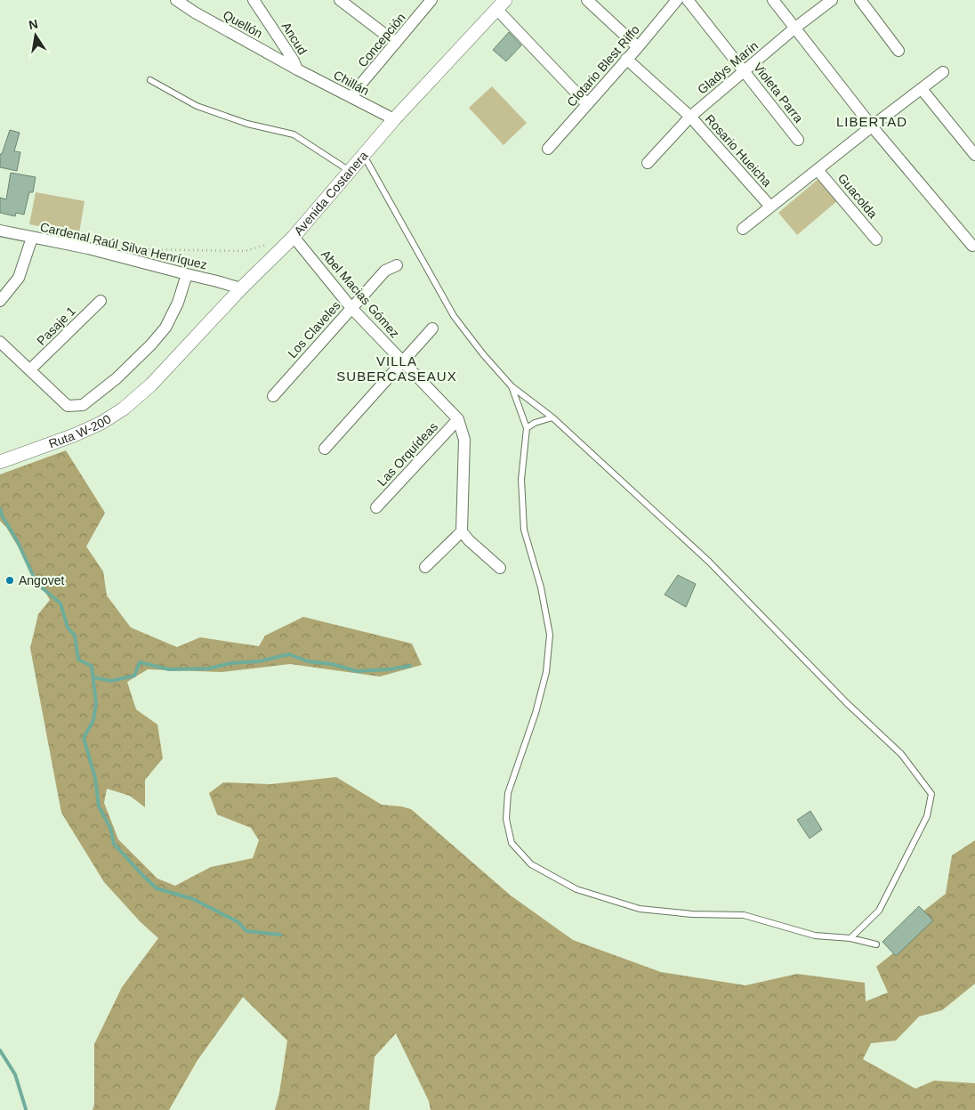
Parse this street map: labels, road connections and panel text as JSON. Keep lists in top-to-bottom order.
{
  "streets": {
    "street": [
      "Quellón",
      "Ancud",
      "Concepción",
      "Clotario Blest Riffo",
      "Gladys Marín",
      "Chillán",
      "Violeta Parra",
      "Rosario Hueicha",
      "Avenida Costanera",
      "Guacolda",
      "Cardenal Raúl Silva Henríquez",
      "Abel Macias Gómez",
      "Pasaje 1",
      "Los Claveles",
      "Ruta W-200",
      "Las Orquídeas"
    ]
  },
  "crossings": [
    ["Quellón", "Ancud"],
    ["Quellón", "Chillán"],
    ["Ancud", "Chillán"],
    ["Concepción", "Chillán"],
    ["Clotario Blest Riffo", "Rosario Hueicha"],
    ["Gladys Marín", "Violeta Parra"],
    ["Gladys Marín", "Rosario Hueicha"],
    ["Chillán", "Avenida Costanera"],
    ["Avenida Costanera", "Cardenal Raúl Silva Henríquez"],
    ["Avenida Costanera", "Abel Macias Gómez"],
    ["Avenida Costanera", "Ruta W-200"],
    ["Abel Macias Gómez", "Los Claveles"],
    ["Abel Macias Gómez", "Las Orquídeas"]
  ],
  "districts": ["LIBERTAD", "VILLA SUBERCASEAUX"],
  "places": ["Angovet"],
  "north": "top"
}
